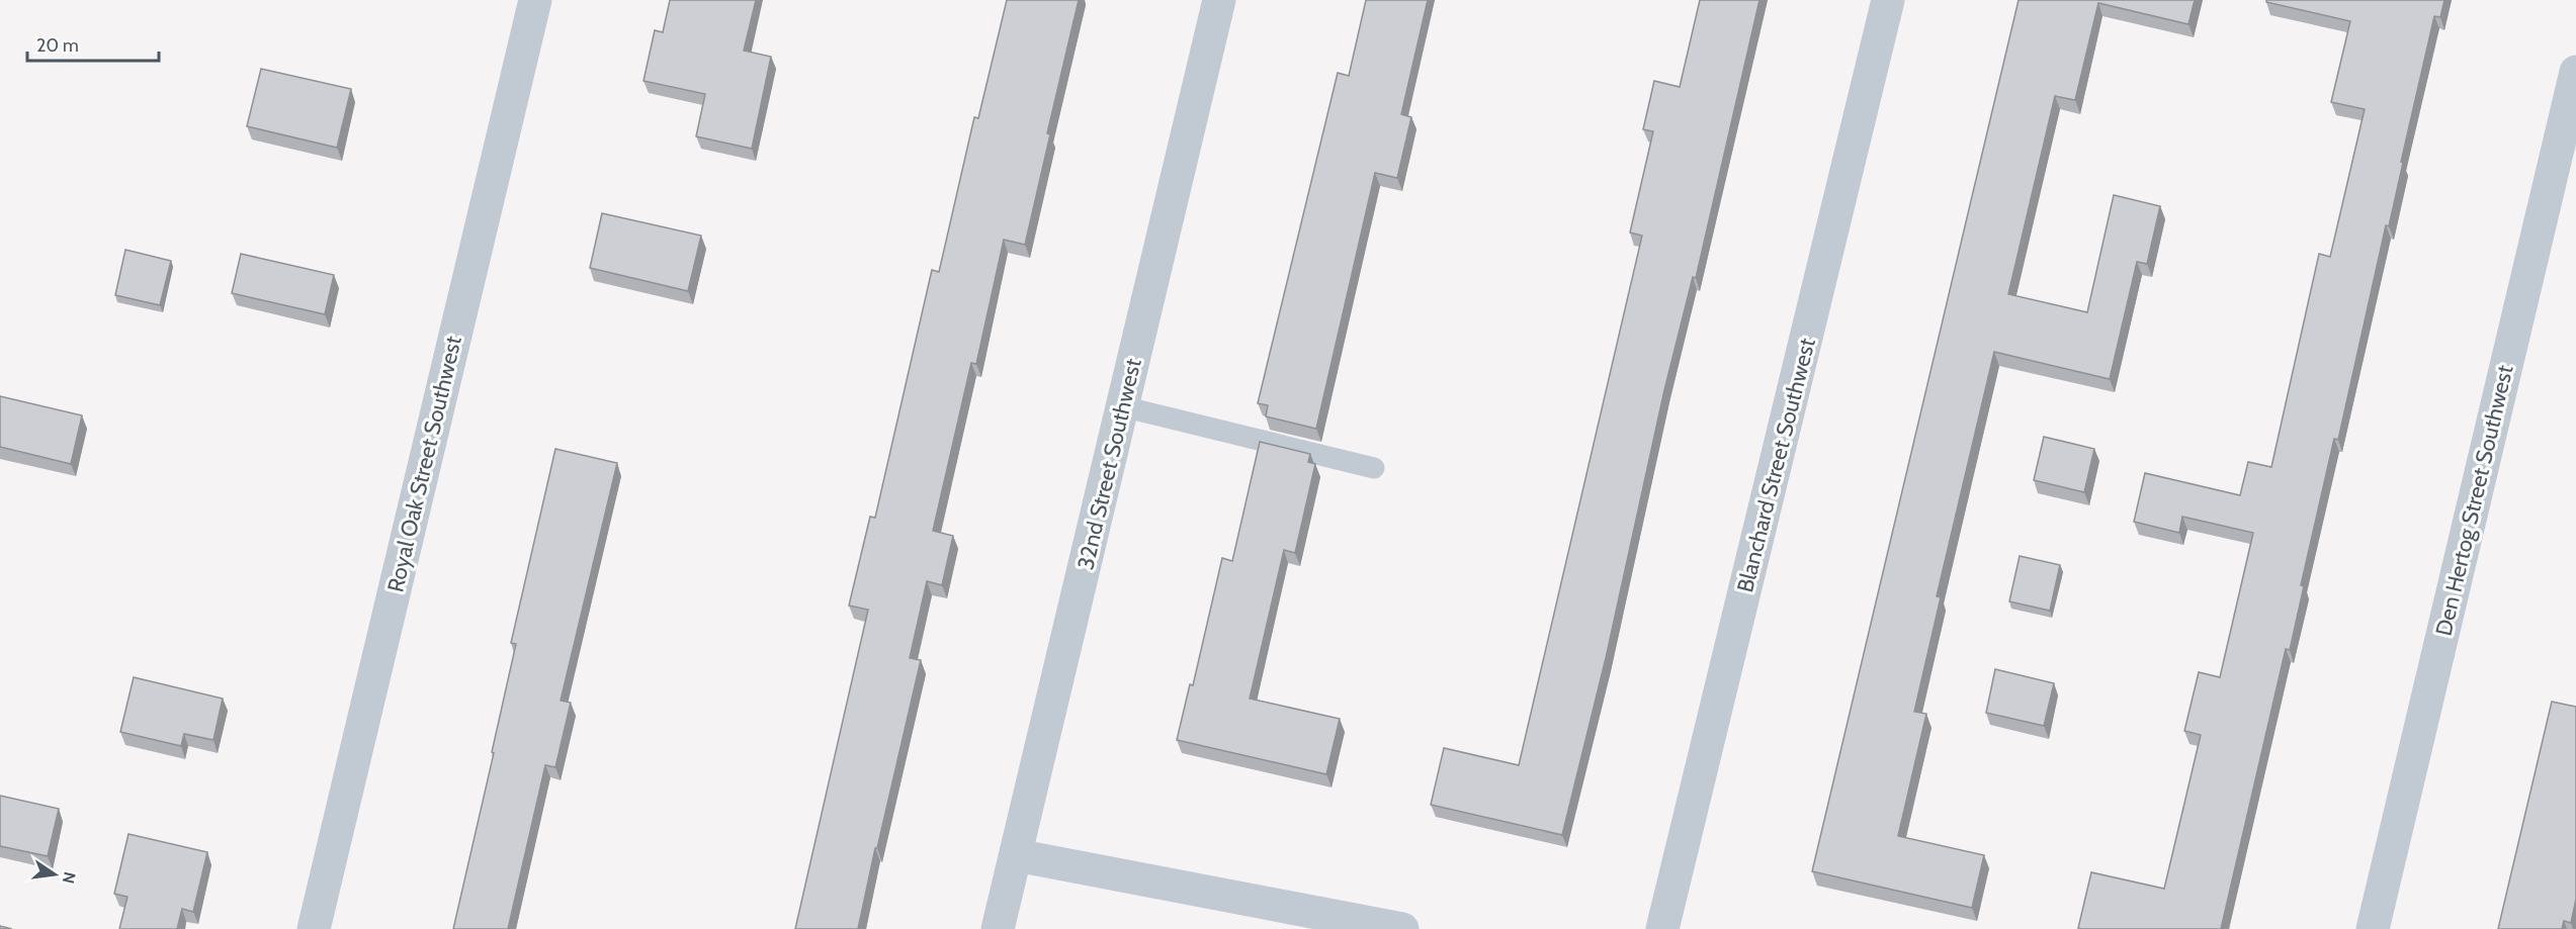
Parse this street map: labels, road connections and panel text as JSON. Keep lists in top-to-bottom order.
{
  "streets": {
    "street": [
      "Royal Oak Street Southwest",
      "32nd Street Southwest",
      "Blanchard Street Southwest",
      "Den Hertog Street Southwest"
    ]
  },
  "scale_bar": "20 m",
  "north": "right"
}
